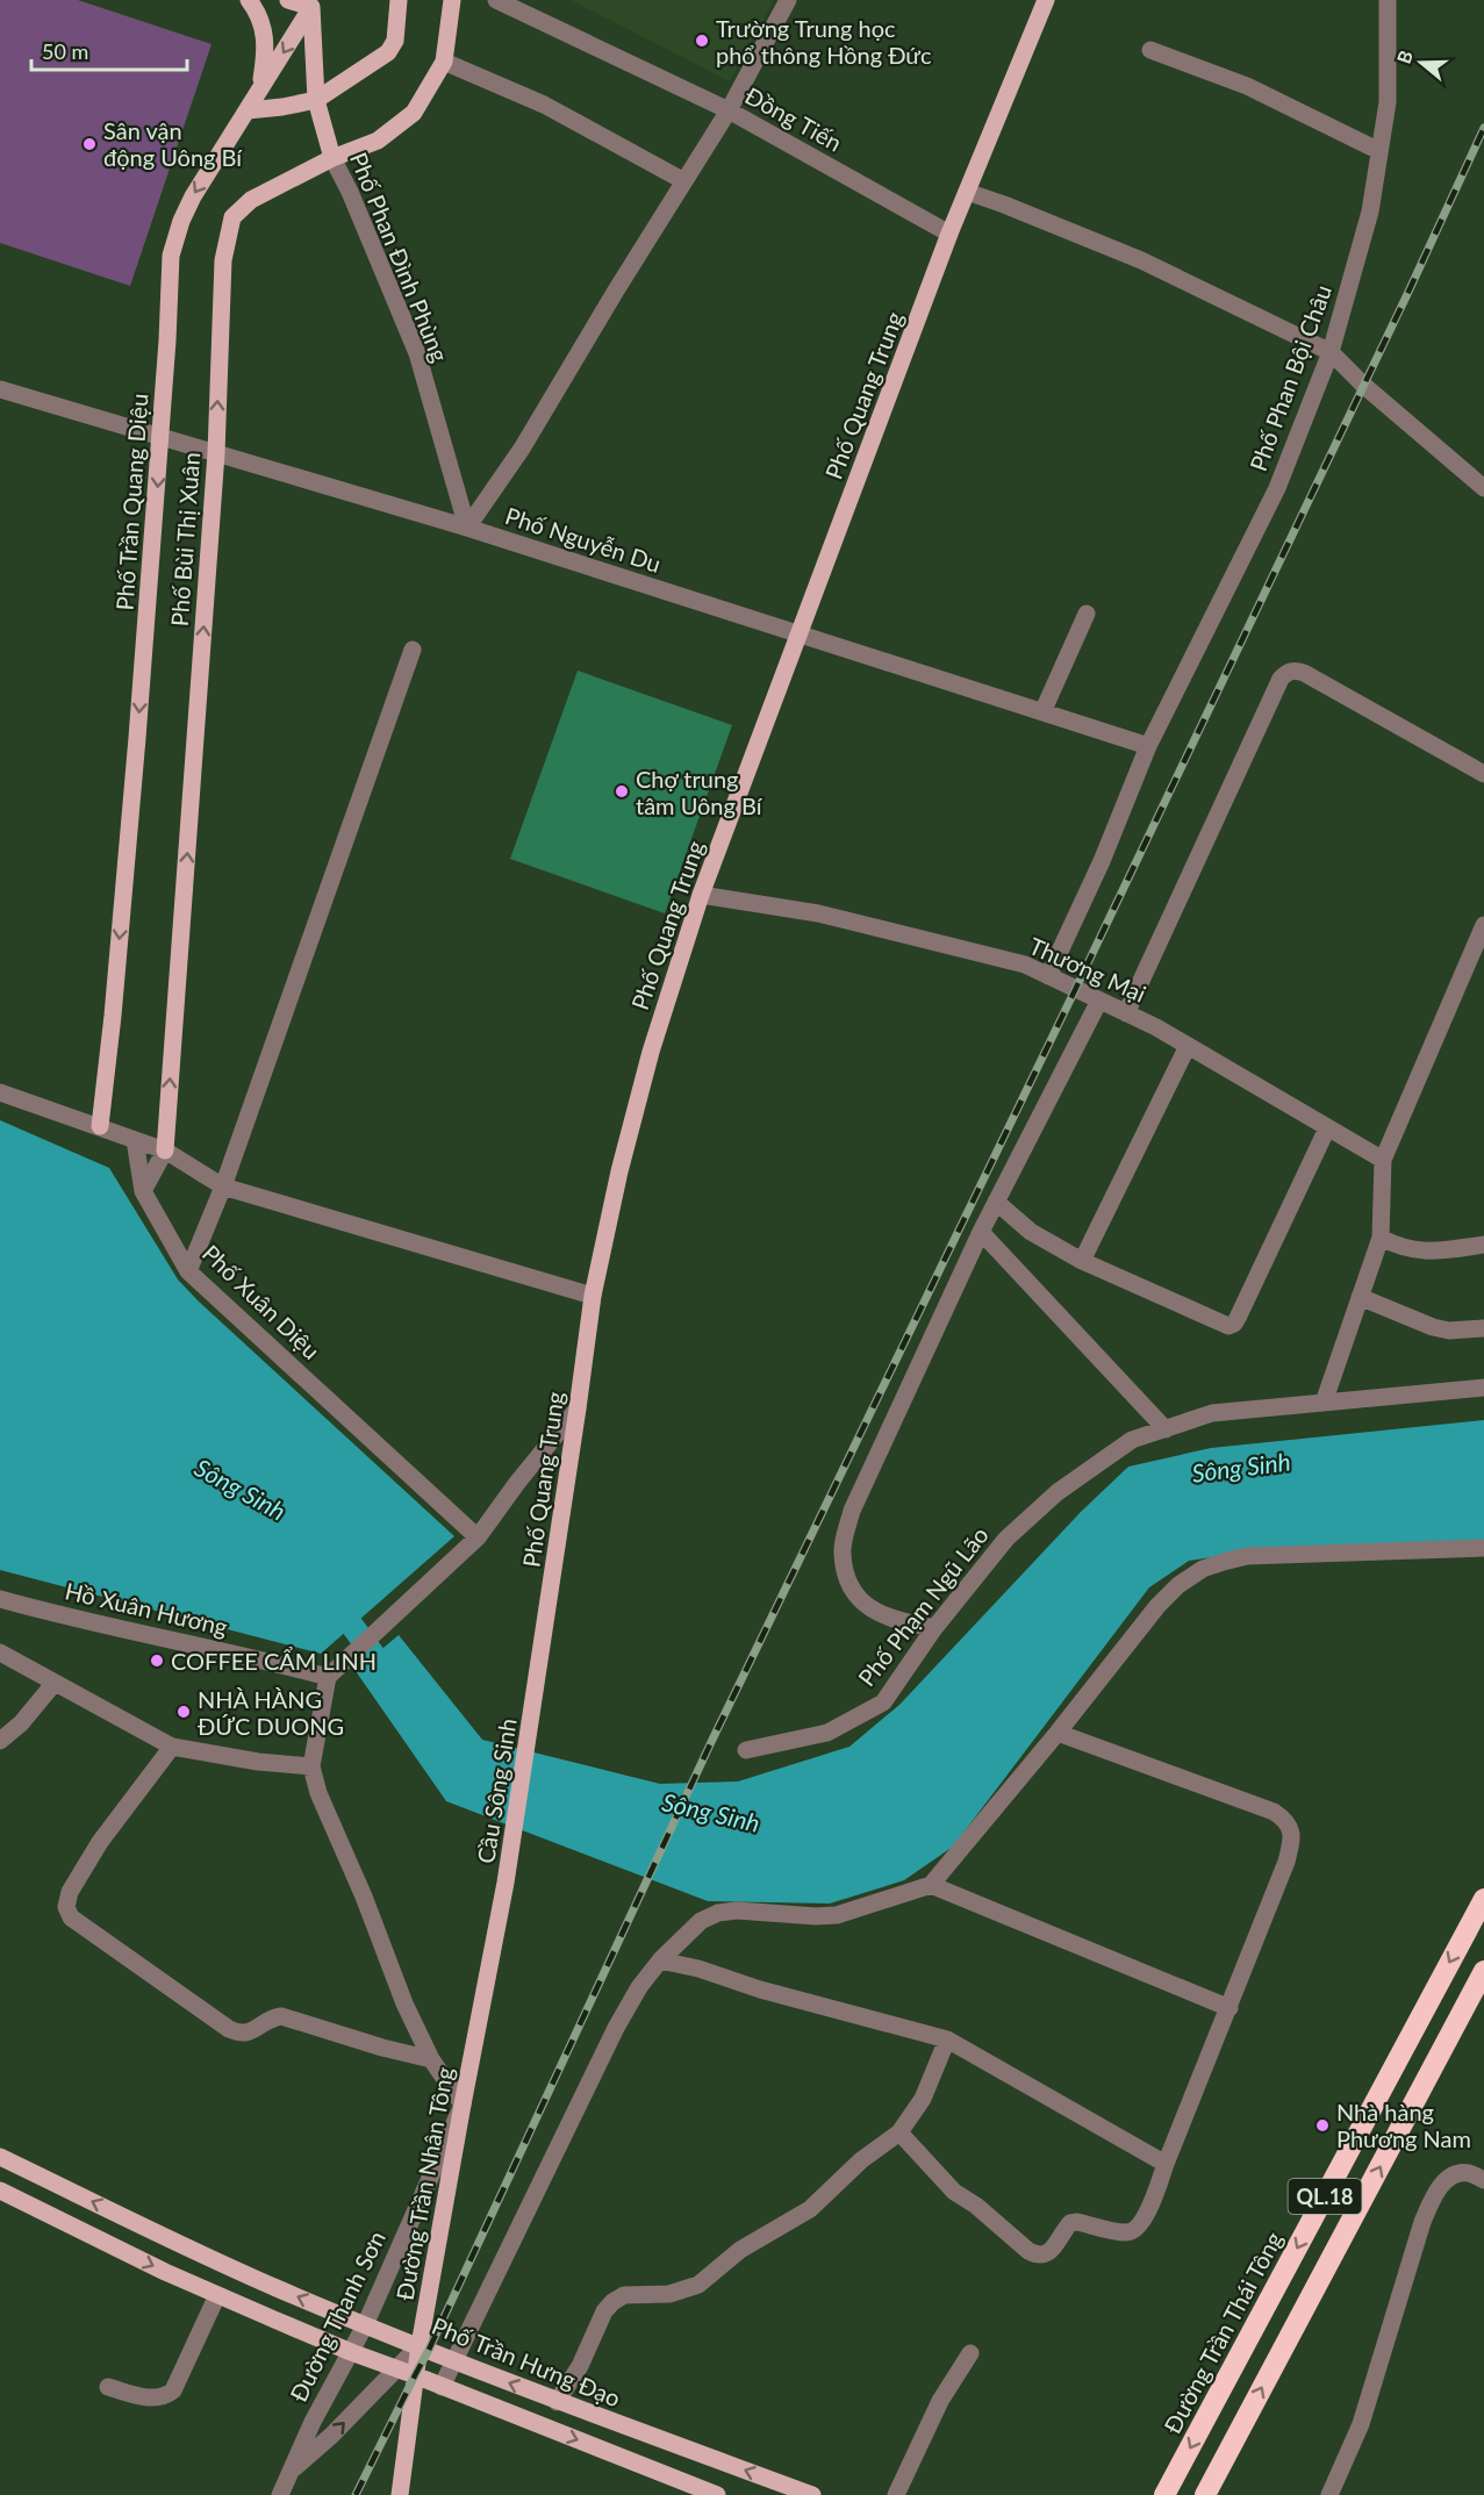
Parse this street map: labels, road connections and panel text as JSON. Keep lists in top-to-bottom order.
{
  "streets": {
    "highway": ["QL.18", "Đường Trần Thái Tông"],
    "main road": [
      "Phố Phan Đình Phùng",
      "Phố Quang Trung",
      "Phố Trần Quang Diệu",
      "Phố Bùi Thị Xuân",
      "Cầu Sông Sinh",
      "Đường Trần Nhân Tông",
      "Phố Trần Hưng Đạo"
    ],
    "street": [
      "Đồng Tiến",
      "Phố Phan Bội Châu",
      "Phố Nguyễn Du",
      "Thương Mại",
      "Phố Xuân Diệu",
      "Phố Phạm Ngũ Lão",
      "Hồ Xuân Hương",
      "Đường Thanh Sơn"
    ]
  },
  "crossings": [
    ["Đồng Tiến", "Phố Quang Trung"],
    ["Phố Phan Đình Phùng", "Phố Trần Quang Diệu"],
    ["Phố Phan Đình Phùng", "Phố Bùi Thị Xuân"],
    ["Phố Phan Đình Phùng", "Phố Nguyễn Du"],
    ["Phố Phan Bội Châu", "Phố Nguyễn Du"],
    ["Phố Phan Bội Châu", "Thương Mại"],
    ["Phố Quang Trung", "Phố Nguyễn Du"],
    ["Phố Quang Trung", "Thương Mại"],
    ["Phố Quang Trung", "Cầu Sông Sinh"],
    ["Phố Trần Quang Diệu", "Phố Nguyễn Du"],
    ["Phố Bùi Thị Xuân", "Phố Nguyễn Du"],
    ["Phố Bùi Thị Xuân", "Phố Xuân Diệu"],
    ["Cầu Sông Sinh", "Đường Trần Nhân Tông"],
    ["Đường Trần Nhân Tông", "Đường Thanh Sơn"],
    ["Đường Trần Nhân Tông", "Phố Trần Hưng Đạo"],
    ["Đường Thanh Sơn", "Phố Trần Hưng Đạo"]
  ],
  "one_way": ["Phố Trần Quang Diệu", "Phố Bùi Thị Xuân"],
  "water": ["Sông Sinh"],
  "places": [
    "Trường Trung học phổ thông Hồng Đức",
    "Sân vận động Uông Bí",
    "Chợ trung tâm Uông Bí",
    "COFFEE CẨM LINH",
    "NHÀ HÀNG ĐỨC DUONG",
    "Nhà hàng Phương Nam"
  ],
  "scale_bar": "50 m",
  "north": "left"
}
